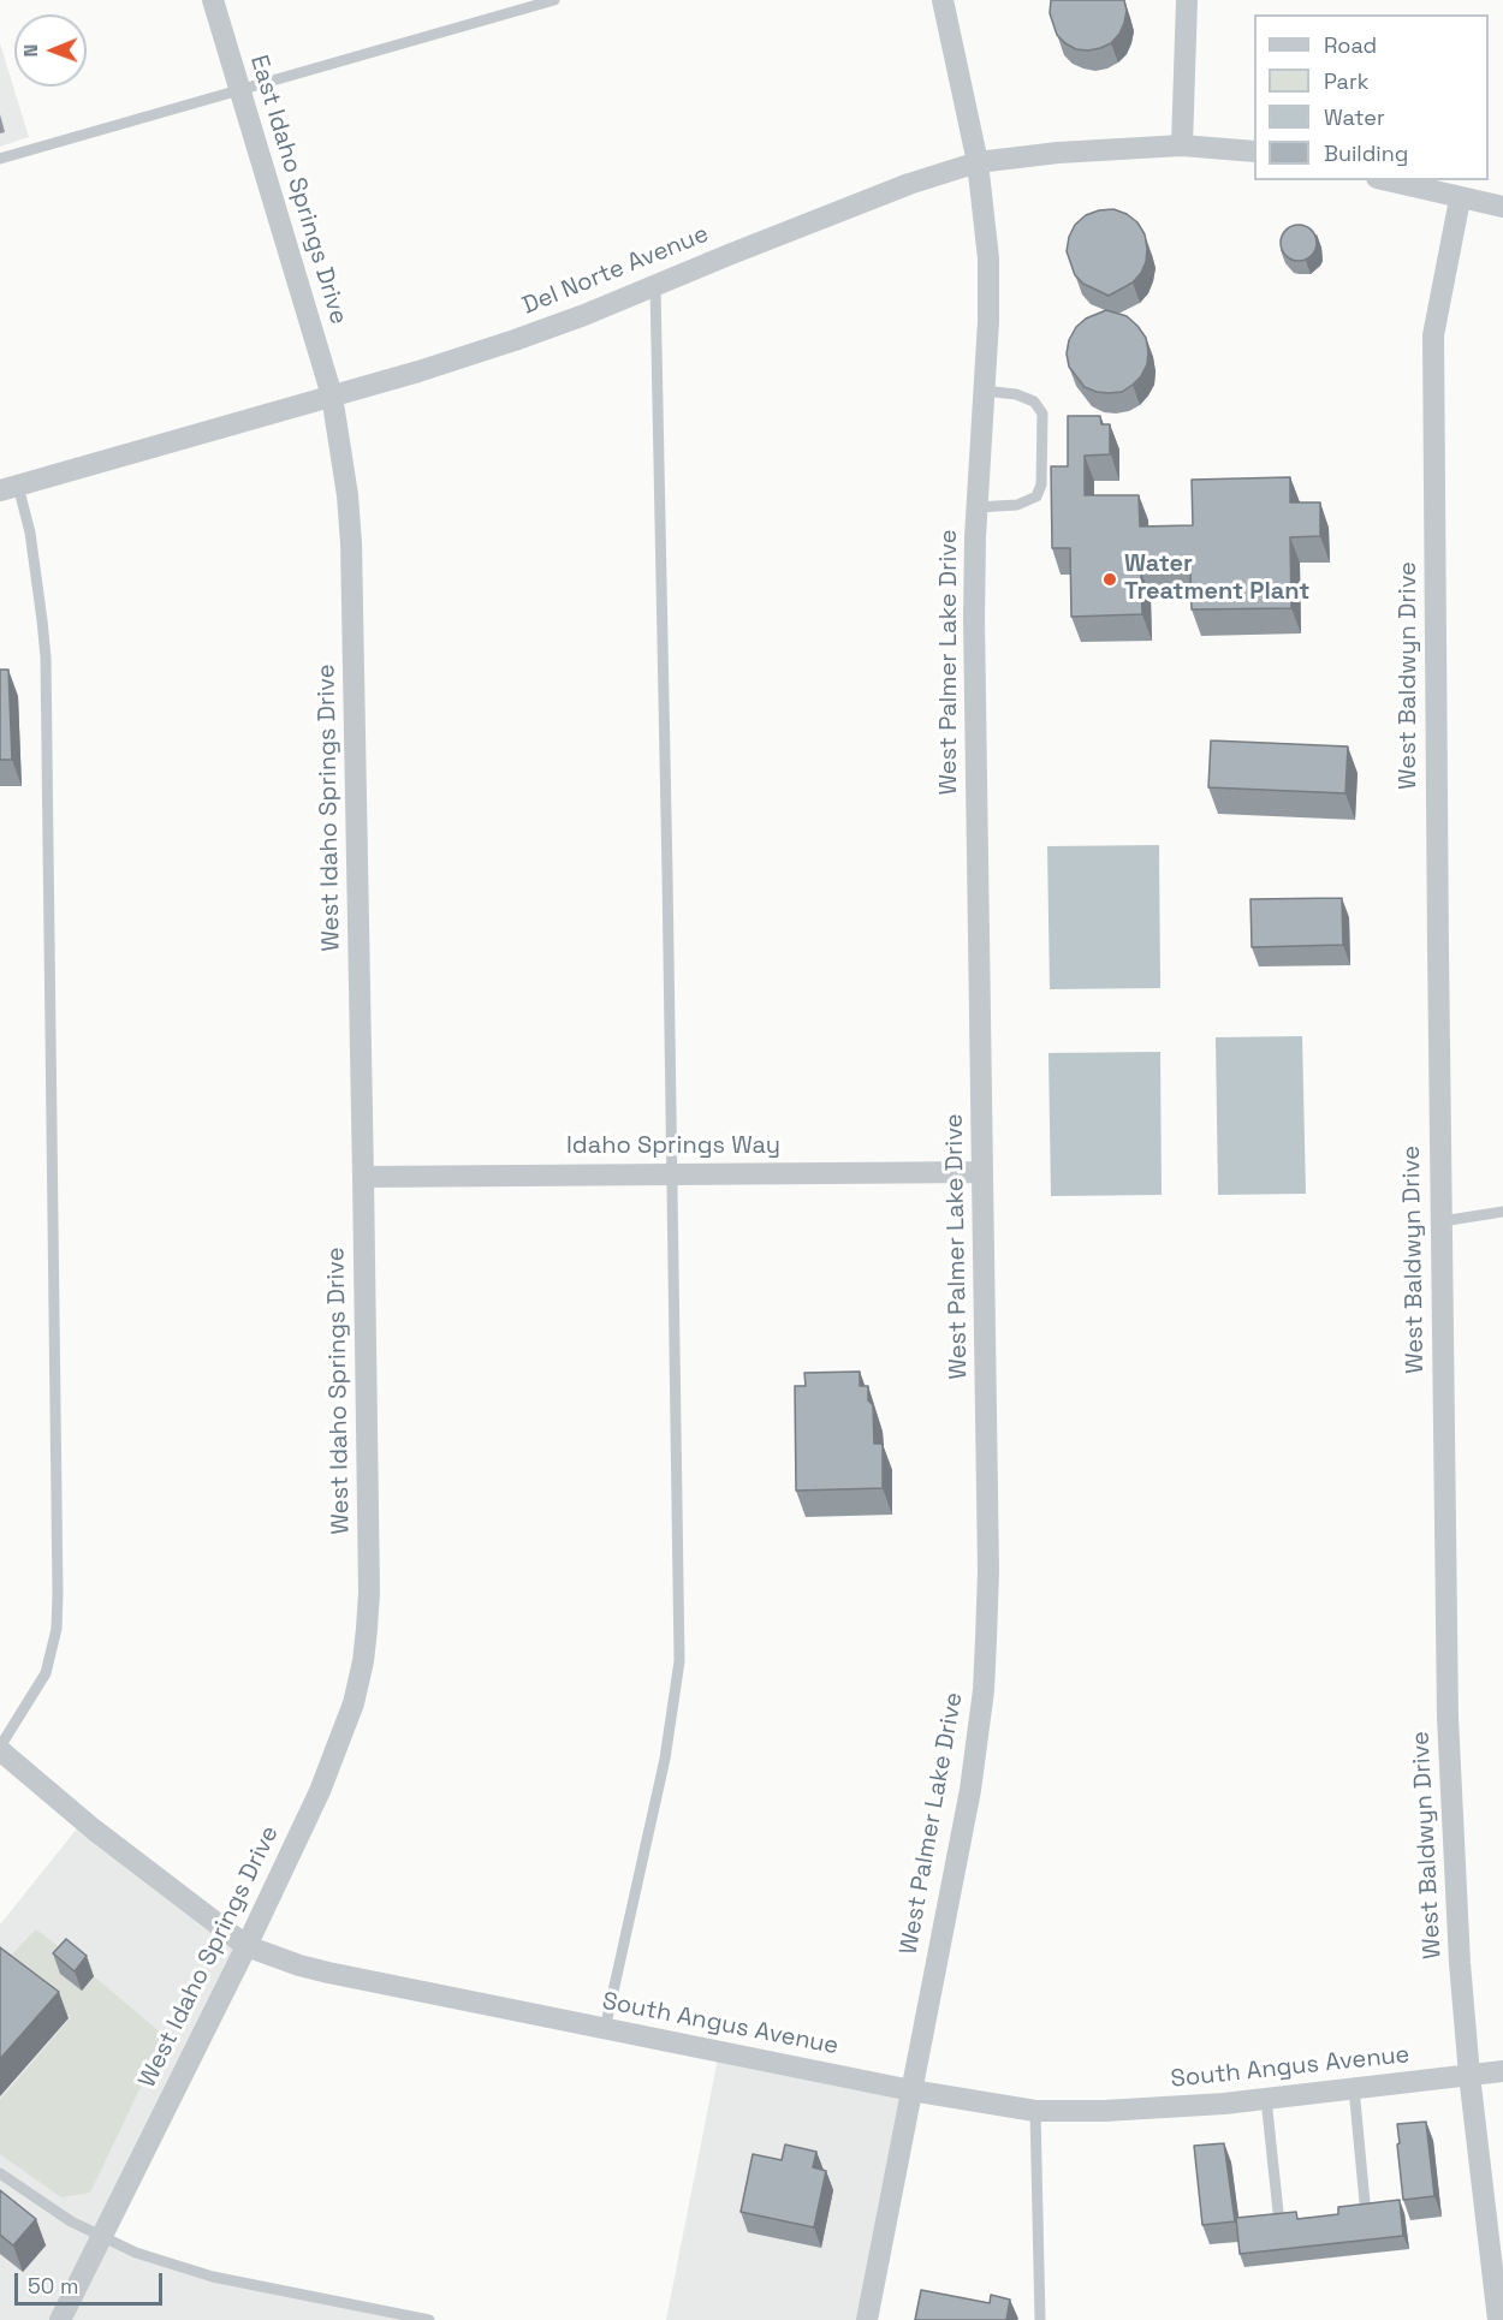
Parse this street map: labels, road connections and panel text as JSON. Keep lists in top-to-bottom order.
{
  "streets": {
    "street": [
      "East Idaho Springs Drive",
      "Del Norte Avenue",
      "West Palmer Lake Drive",
      "West Baldwyn Drive",
      "West Idaho Springs Drive",
      "Idaho Springs Way",
      "South Angus Avenue"
    ]
  },
  "crossings": [
    ["East Idaho Springs Drive", "Del Norte Avenue"],
    ["East Idaho Springs Drive", "West Idaho Springs Drive"],
    ["Del Norte Avenue", "West Palmer Lake Drive"],
    ["Del Norte Avenue", "West Idaho Springs Drive"],
    ["West Palmer Lake Drive", "Idaho Springs Way"],
    ["West Palmer Lake Drive", "South Angus Avenue"],
    ["West Baldwyn Drive", "South Angus Avenue"],
    ["West Idaho Springs Drive", "Idaho Springs Way"],
    ["West Idaho Springs Drive", "South Angus Avenue"]
  ],
  "places": ["Water Treatment Plant"],
  "legend": [
    "Road",
    "Park",
    "Water",
    "Building"
  ],
  "scale_bar": "50 m",
  "north": "left"
}
